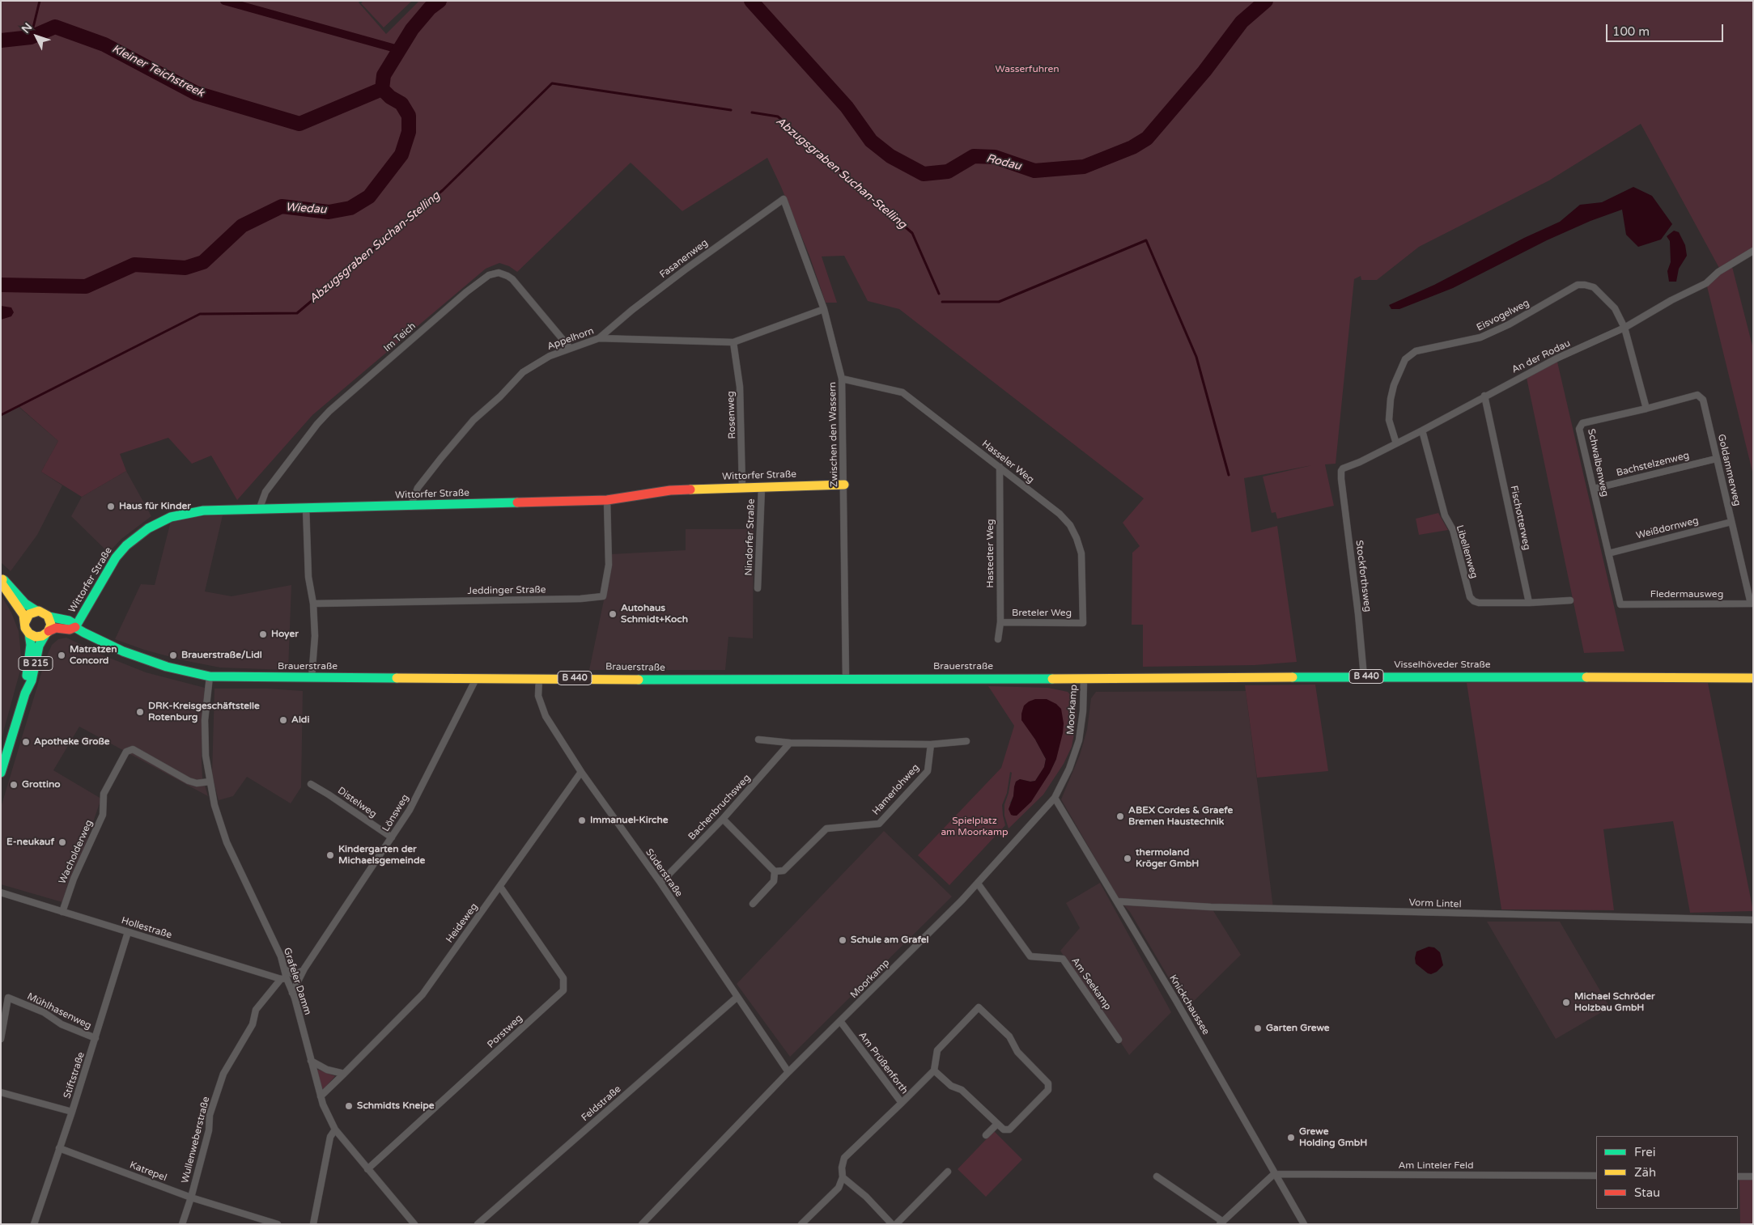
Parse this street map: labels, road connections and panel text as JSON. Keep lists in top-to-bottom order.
{
  "streets": {
    "main road": [
      "Wittorfer Straße",
      "B 215",
      "Visselhöveder Straße",
      "Brauerstraße",
      "B 440"
    ],
    "street": [
      "Fasanenweg",
      "Eisvogelweg",
      "Im Teich",
      "Appelhorn",
      "An der Rodau",
      "Rosenweg",
      "Zwischen den Wassern",
      "Hasseler Weg",
      "Schwalbenweg",
      "Bachstelzenweg",
      "Goldammerweg",
      "Fischotterweg",
      "Weißdornweg",
      "Nindorfer Straße",
      "Libellenweg",
      "Hastedter Weg",
      "Stockforthsweg",
      "Jeddinger Straße",
      "Fledermausweg",
      "Breteler Weg",
      "Moorkamp",
      "Hamerlohweg",
      "Distelweg",
      "Bachenbruchsweg",
      "Lönsweg",
      "Wacholderweg",
      "Süderstraße",
      "Vorm Lintel",
      "Heideweg",
      "Hollestraße",
      "Grafeler Damm",
      "Am Seekamp",
      "Knickchaussee",
      "Mühlhasenweg",
      "Porstweg",
      "Am Prüßenforth",
      "Stiftstraße",
      "Feldstraße",
      "Wullenweberstraße",
      "Am Linteler Feld",
      "Katrepel"
    ]
  },
  "crossings": [
    ["Fasanenweg", "Appelhorn"],
    ["Fasanenweg", "Zwischen den Wassern"],
    ["Eisvogelweg", "An der Rodau"],
    ["Im Teich", "Appelhorn"],
    ["Im Teich", "Wittorfer Straße"],
    ["Appelhorn", "Rosenweg"],
    ["Appelhorn", "Zwischen den Wassern"],
    ["Appelhorn", "Wittorfer Straße"],
    ["An der Rodau", "Fischotterweg"],
    ["An der Rodau", "Libellenweg"],
    ["An der Rodau", "Stockforthsweg"],
    ["Rosenweg", "Wittorfer Straße"],
    ["Zwischen den Wassern", "Hasseler Weg"],
    ["Zwischen den Wassern", "Wittorfer Straße"],
    ["Zwischen den Wassern", "Brauerstraße"],
    ["Hasseler Weg", "Hastedter Weg"],
    ["Hasseler Weg", "Breteler Weg"],
    ["Schwalbenweg", "Bachstelzenweg"],
    ["Schwalbenweg", "Goldammerweg"],
    ["Schwalbenweg", "Weißdornweg"],
    ["Schwalbenweg", "Fledermausweg"],
    ["Bachstelzenweg", "Goldammerweg"],
    ["Goldammerweg", "Weißdornweg"],
    ["Goldammerweg", "Fledermausweg"],
    ["Wittorfer Straße", "Nindorfer Straße"],
    ["Wittorfer Straße", "Jeddinger Straße"],
    ["Wittorfer Straße", "Brauerstraße"],
    ["Fischotterweg", "Libellenweg"],
    ["Hastedter Weg", "Breteler Weg"],
    ["Stockforthsweg", "Visselhöveder Straße"],
    ["B 215", "Brauerstraße"],
    ["Visselhöveder Straße", "Brauerstraße"],
    ["Visselhöveder Straße", "Moorkamp"],
    ["Brauerstraße", "Moorkamp"],
    ["Brauerstraße", "Lönsweg"],
    ["Brauerstraße", "Süderstraße"],
    ["Brauerstraße", "Grafeler Damm"],
    ["Moorkamp", "Süderstraße"],
    ["Moorkamp", "Am Seekamp"],
    ["Moorkamp", "Knickchaussee"],
    ["Moorkamp", "Am Prüßenforth"],
    ["Distelweg", "Lönsweg"],
    ["Bachenbruchsweg", "Süderstraße"],
    ["Lönsweg", "Grafeler Damm"],
    ["Wacholderweg", "Hollestraße"],
    ["Wacholderweg", "Grafeler Damm"],
    ["Süderstraße", "Heideweg"],
    ["Süderstraße", "Feldstraße"],
    ["Vorm Lintel", "Knickchaussee"],
    ["Heideweg", "Grafeler Damm"],
    ["Heideweg", "Porstweg"],
    ["Hollestraße", "Grafeler Damm"],
    ["Hollestraße", "Stiftstraße"],
    ["Hollestraße", "Wullenweberstraße"],
    ["Grafeler Damm", "Porstweg"],
    ["Grafeler Damm", "Wullenweberstraße"],
    ["Knickchaussee", "Am Linteler Feld"],
    ["Mühlhasenweg", "Stiftstraße"],
    ["Stiftstraße", "Katrepel"],
    ["Wullenweberstraße", "Katrepel"]
  ],
  "water": [
    "Kleiner Teichstreek",
    "Rodau",
    "Abzugsgraben Suchan-Stelling",
    "Wiedau"
  ],
  "parks": ["Wasserfuhren", "Spielplatz am Moorkamp"],
  "places": [
    "Haus für Kinder",
    "Autohaus Schmidt+Koch",
    "Hoyer",
    "Matratzen Concord",
    "Brauerstraße/Lidl",
    "DRK-Kreisgeschäftstelle Rotenburg",
    "Aldi",
    "Apotheke Große",
    "Grottino",
    "ABEX Cordes & Graefe Bremen Haustechnik",
    "Immanuel-Kirche",
    "E-neukauf",
    "Kindergarten der Michaelsgemeinde",
    "thermoland Kröger GmbH",
    "Schule am Grafel",
    "Michael Schröder Holzbau GmbH",
    "Garten Grewe",
    "Schmidts Kneipe",
    "Grewe Holding GmbH"
  ],
  "legend": ["Frei", "Zäh", "Stau"],
  "scale_bar": "100 m",
  "north": "top left"
}
